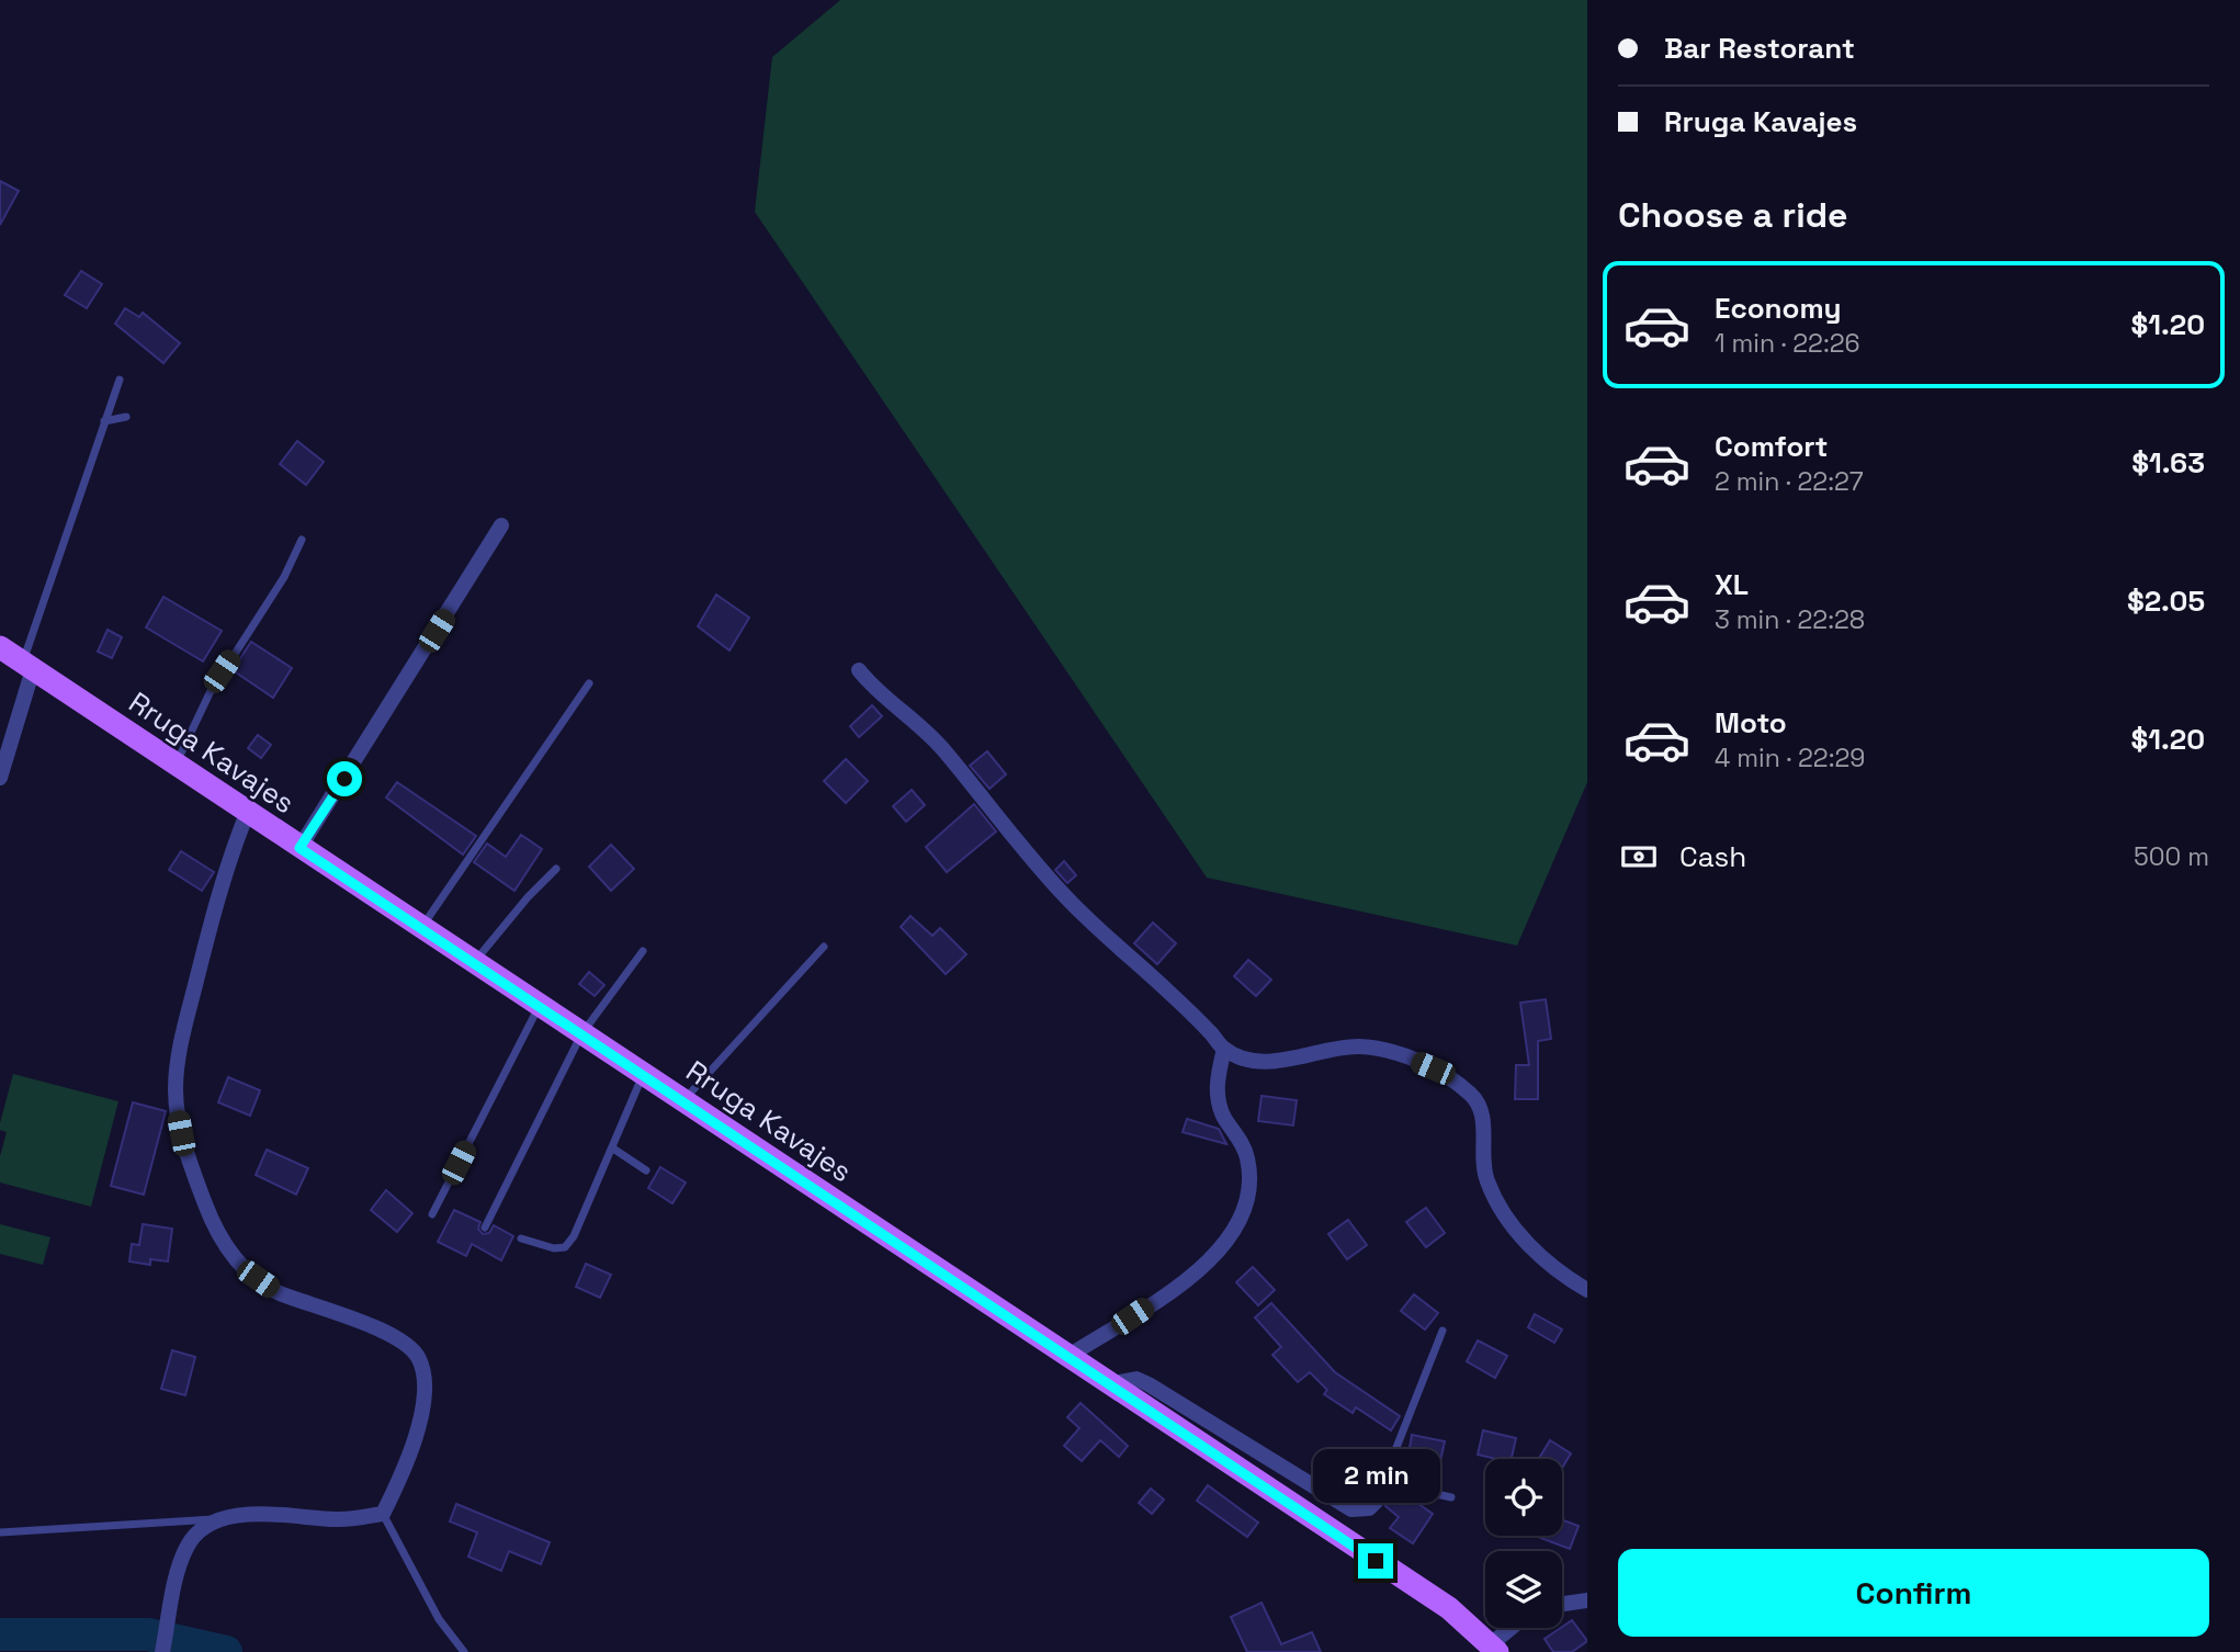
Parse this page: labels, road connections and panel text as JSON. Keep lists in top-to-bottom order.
{
  "streets": {
    "main road": ["Rruga Kavajes"]
  },
  "page": {
    "banner": ["Bar Restorant", "Rruga Kavajes"],
    "heading": "Choose a ride",
    "list": [
      {
        "name": "Economy",
        "note": "1 min · 22:26",
        "value": "$1.20"
      },
      {
        "name": "Comfort",
        "note": "2 min · 22:27",
        "value": "$1.63"
      },
      {
        "name": "XL",
        "note": "3 min · 22:28",
        "value": "$2.05"
      },
      {
        "name": "Moto",
        "note": "4 min · 22:29",
        "value": "$1.20"
      }
    ],
    "pay": ["Cash", "500 m"],
    "bubble": "2 min",
    "buttons": "Confirm"
  }
}
